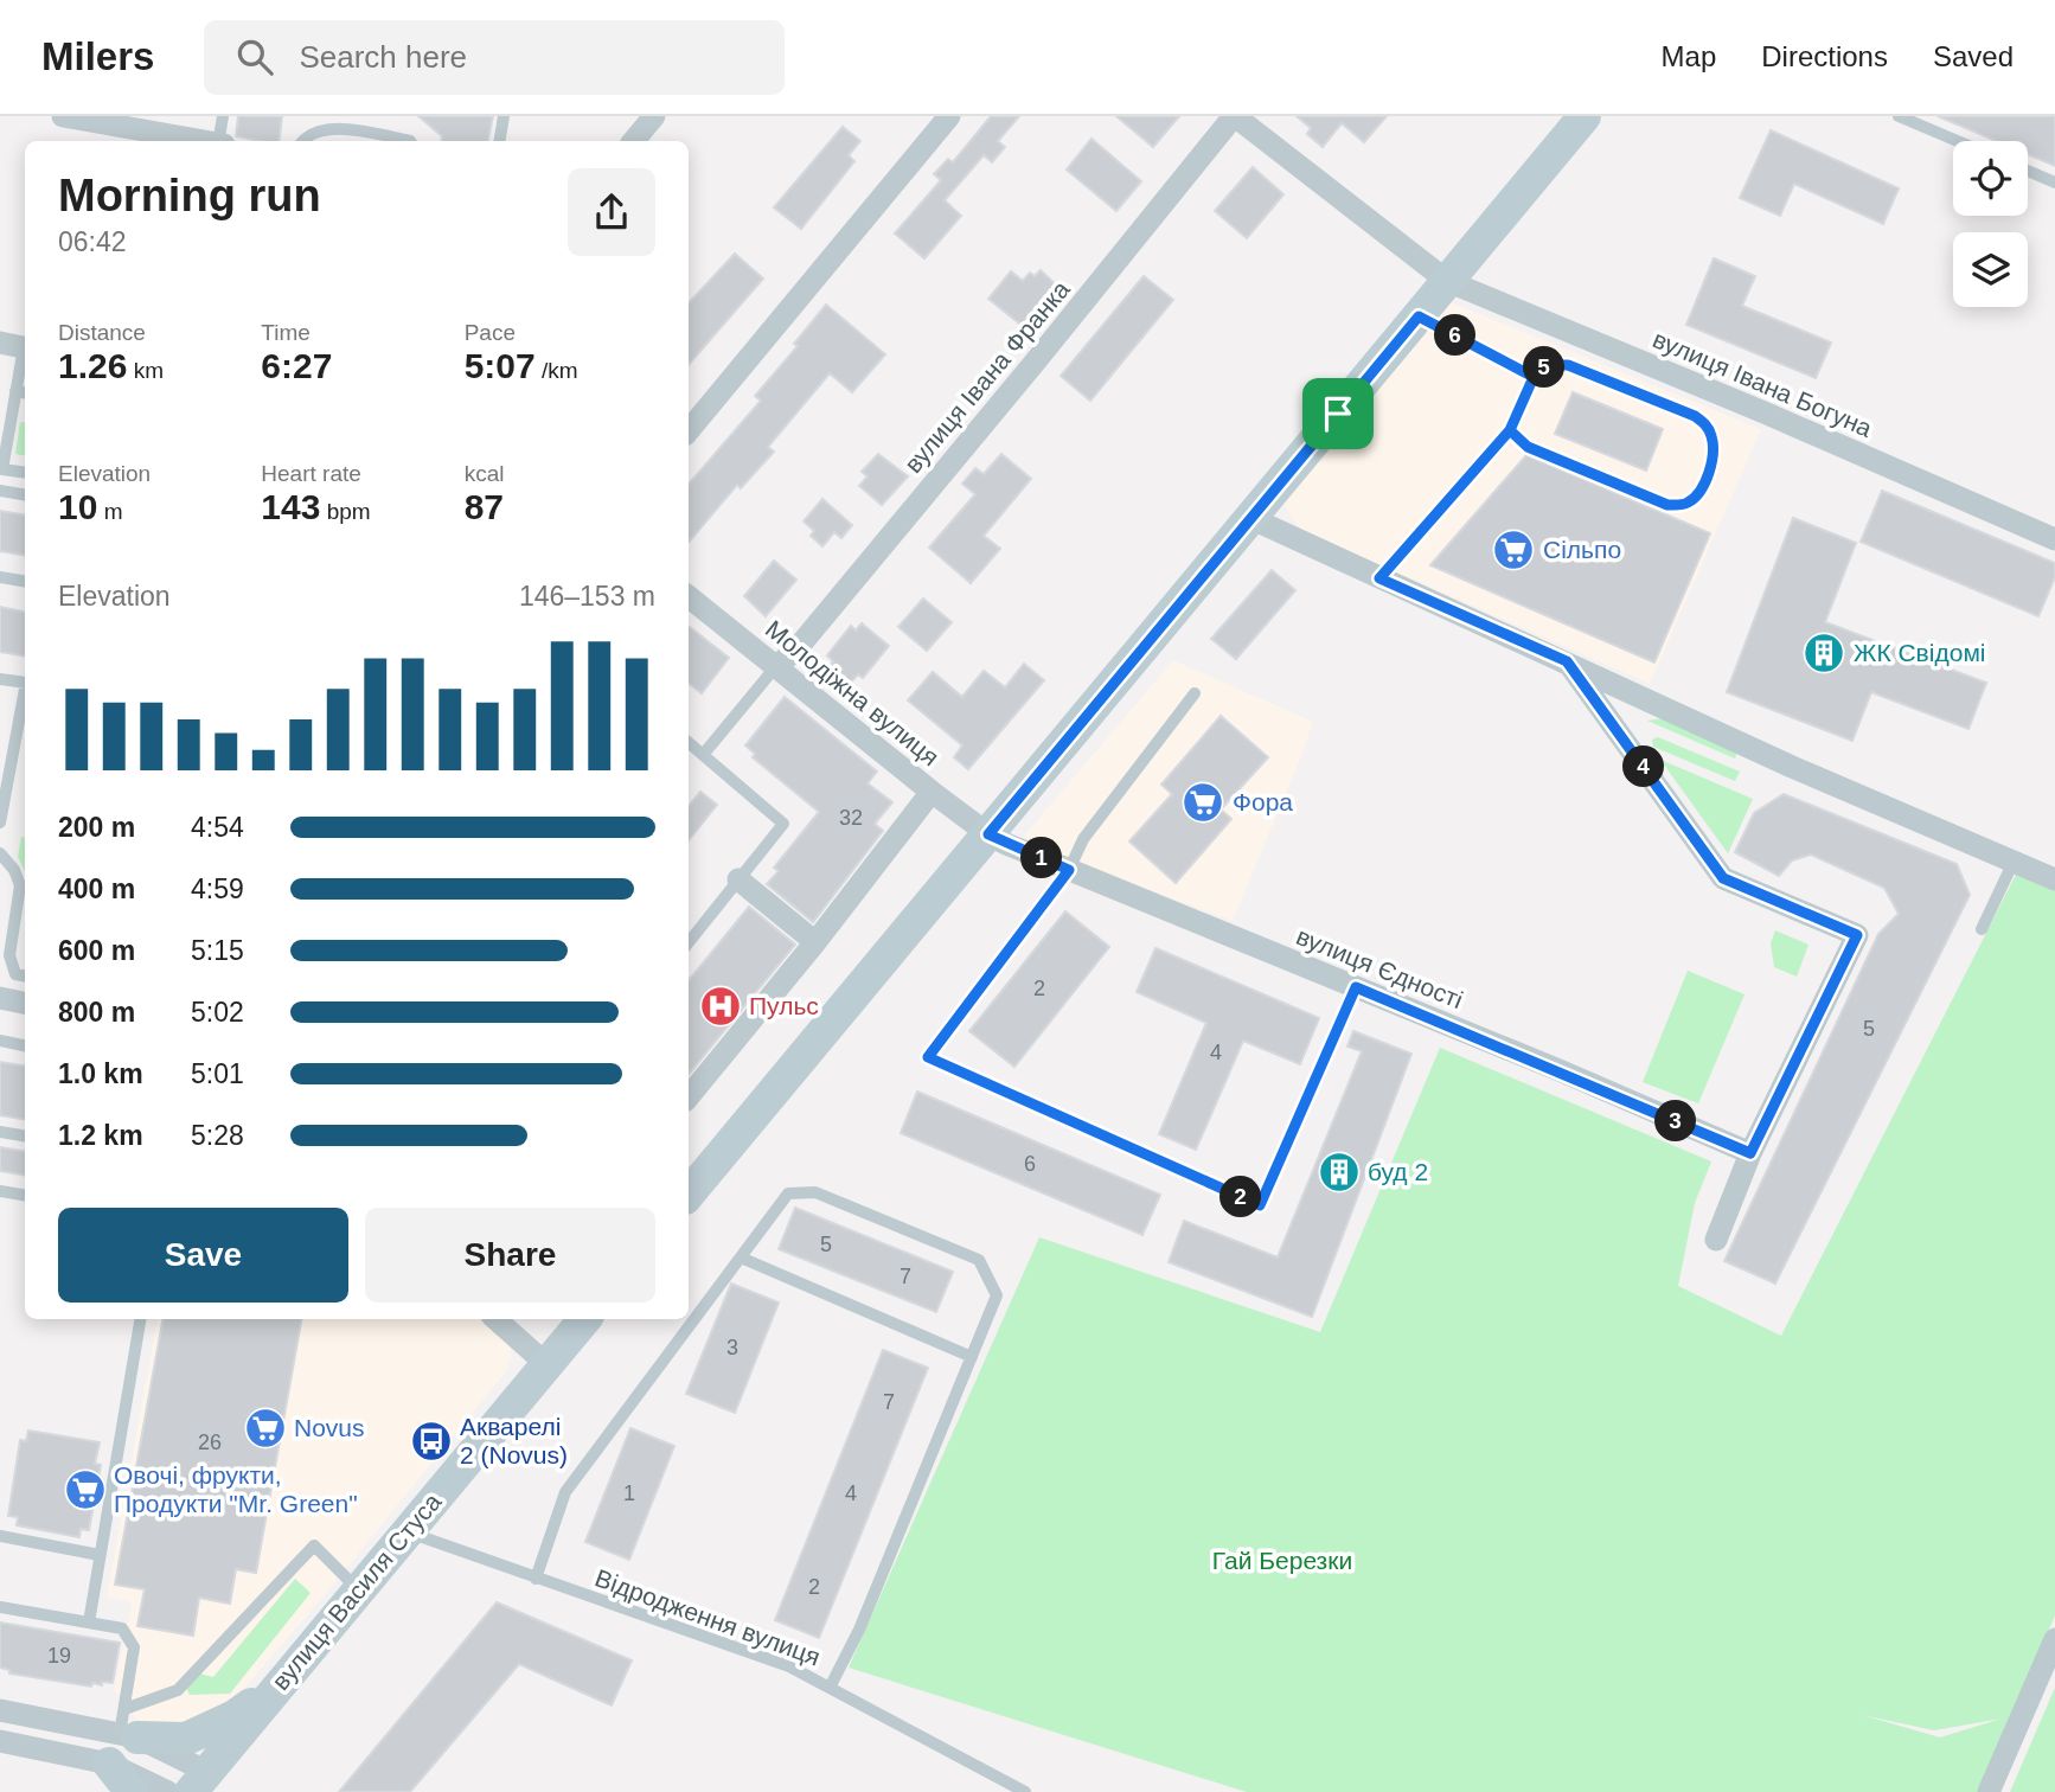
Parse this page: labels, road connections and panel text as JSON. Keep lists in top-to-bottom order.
{
  "streets": {
    "main road": ["вулиця Василя Стуса"],
    "street": [
      "вулиця Івана Франка",
      "вулиця Івана Богуна",
      "Молодіжна вулиця",
      "вулиця Єдності"
    ],
    "lane": ["Відродження вулиця"]
  },
  "crossings": [
    ["вулиця Івана Франка", "вулиця Івана Богуна"],
    ["вулиця Івана Франка", "Молодіжна вулиця"],
    ["Молодіжна вулиця", "вулиця Єдності"],
    ["вулиця Василя Стуса", "Відродження вулиця"]
  ],
  "parks": ["Гай Березки"],
  "places": {
    "supermarket": [
      "Сільпо",
      "Фора",
      "Novus",
      "Овочі, фрукти, Продукти \"Mr. Green\""
    ],
    "building": ["ЖК Свідомі", "буд 2"],
    "hospital": ["Пульс"],
    "bus stop": ["Акварелі 2 (Novus)"]
  },
  "house_numbers": [
    "32",
    "2",
    "5",
    "4",
    "6",
    "5",
    "7",
    "3",
    "7",
    "26",
    "1",
    "4",
    "2",
    "19"
  ],
  "page": {
    "header": "Milers",
    "search": "Search here",
    "nav": ["Map", "Directions", "Saved"],
    "heading": ["Morning run", "06:42"],
    "stats": [
      ["Distance", "1.26 km"],
      ["Time", "6:27"],
      ["Pace", "5:07 /km"],
      ["Elevation", "10 m"],
      ["Heart rate", "143 bpm"],
      ["kcal", "87"]
    ],
    "pins": [
      "6",
      "5",
      "4",
      "1",
      "3",
      "2"
    ],
    "chart": ["Elevation", "146–153 m"],
    "list": [
      {
        "name": "200 m",
        "note": "4:54"
      },
      {
        "name": "400 m",
        "note": "4:59"
      },
      {
        "name": "600 m",
        "note": "5:15"
      },
      {
        "name": "800 m",
        "note": "5:02"
      },
      {
        "name": "1.0 km",
        "note": "5:01"
      },
      {
        "name": "1.2 km",
        "note": "5:28"
      }
    ],
    "buttons": ["Save", "Share"]
  }
}
